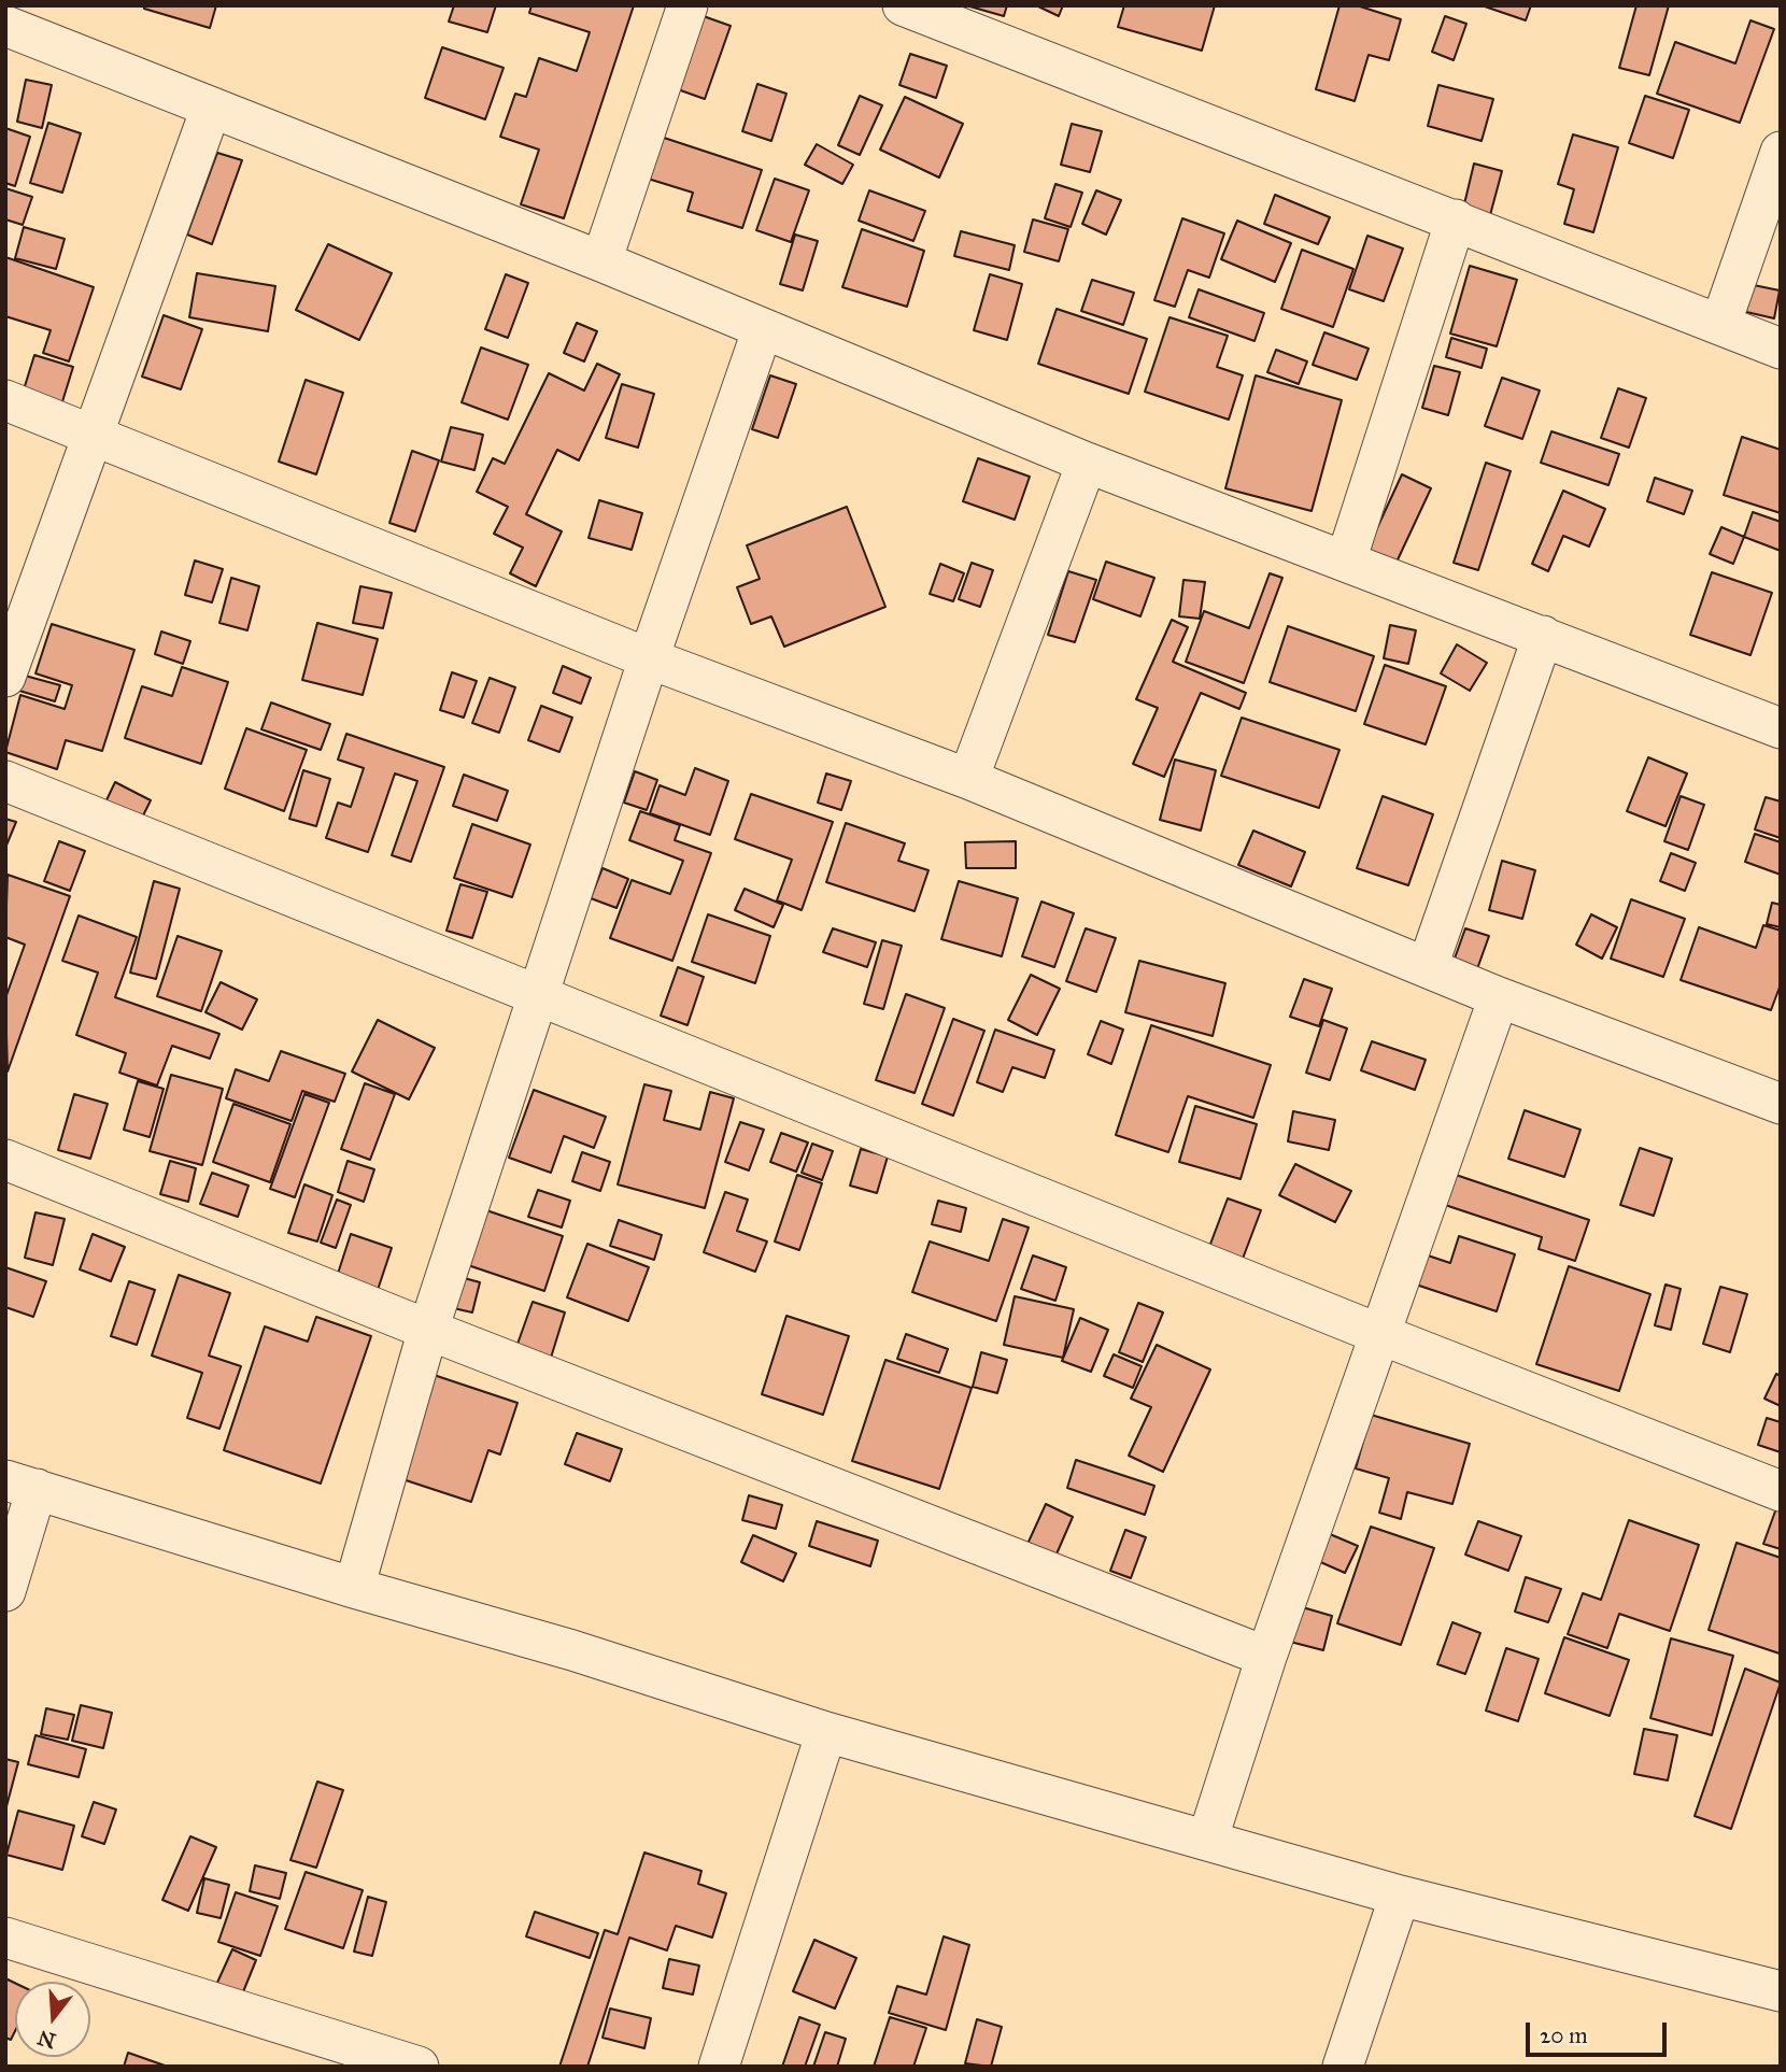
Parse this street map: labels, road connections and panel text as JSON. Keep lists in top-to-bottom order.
{
  "scale_bar": "20 m",
  "north": "bottom"
}
